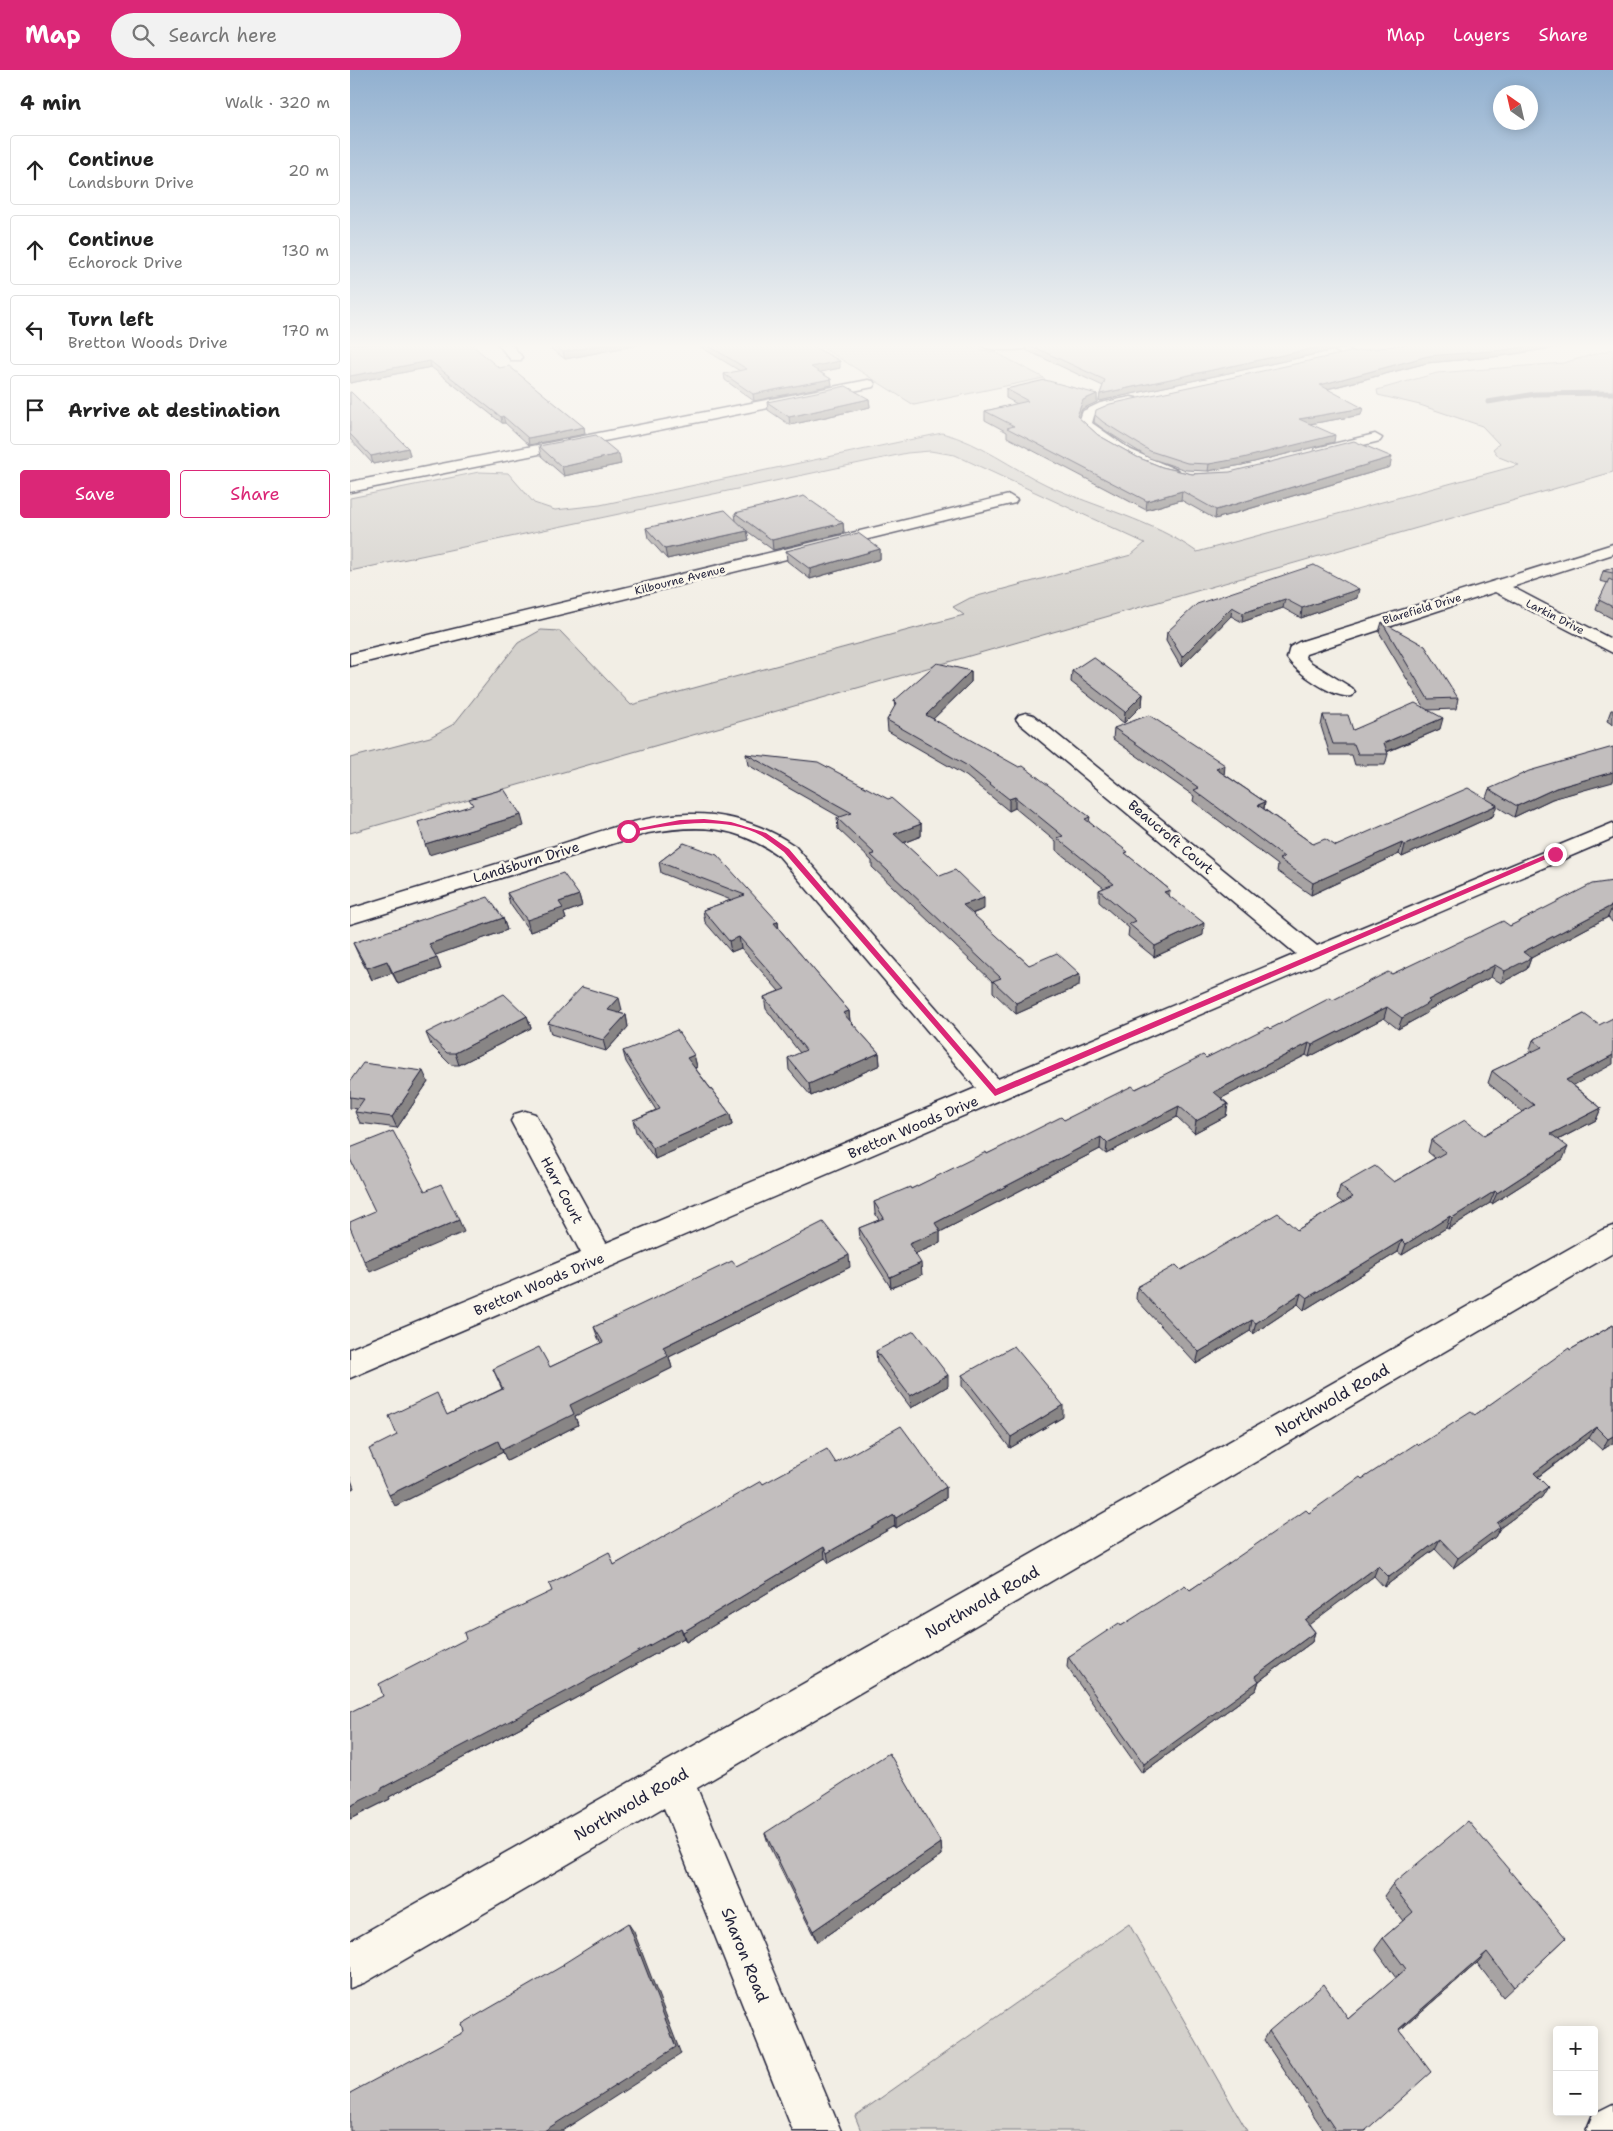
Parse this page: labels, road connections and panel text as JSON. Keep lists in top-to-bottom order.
{
  "streets": {
    "street": [
      "Kilbourne Avenue",
      "Blarefield Drive",
      "Larkin Drive",
      "Beaucroft Court",
      "Landsburn Drive",
      "Bretton Woods Drive",
      "Harr Court",
      "Northwold Road",
      "Sharon Road"
    ]
  },
  "crossings": [
    ["Blarefield Drive", "Larkin Drive"],
    ["Beaucroft Court", "Bretton Woods Drive"],
    ["Landsburn Drive", "Bretton Woods Drive"],
    ["Bretton Woods Drive", "Harr Court"],
    ["Northwold Road", "Sharon Road"]
  ],
  "north": "top left",
  "page": {
    "header": "Map",
    "search": "Search here",
    "nav": ["Map", "Layers", "Share"],
    "heading": ["4 min", "Walk · 320 m"],
    "list": [
      ["Continue", "Landsburn Drive", "20 m"],
      ["Continue", "Echorock Drive", "130 m"],
      ["Turn left", "Bretton Woods Drive", "170 m"],
      "Arrive at destination"
    ],
    "buttons": ["Save", "Share"],
    "map_buttons": ["+", "−"]
  }
}
